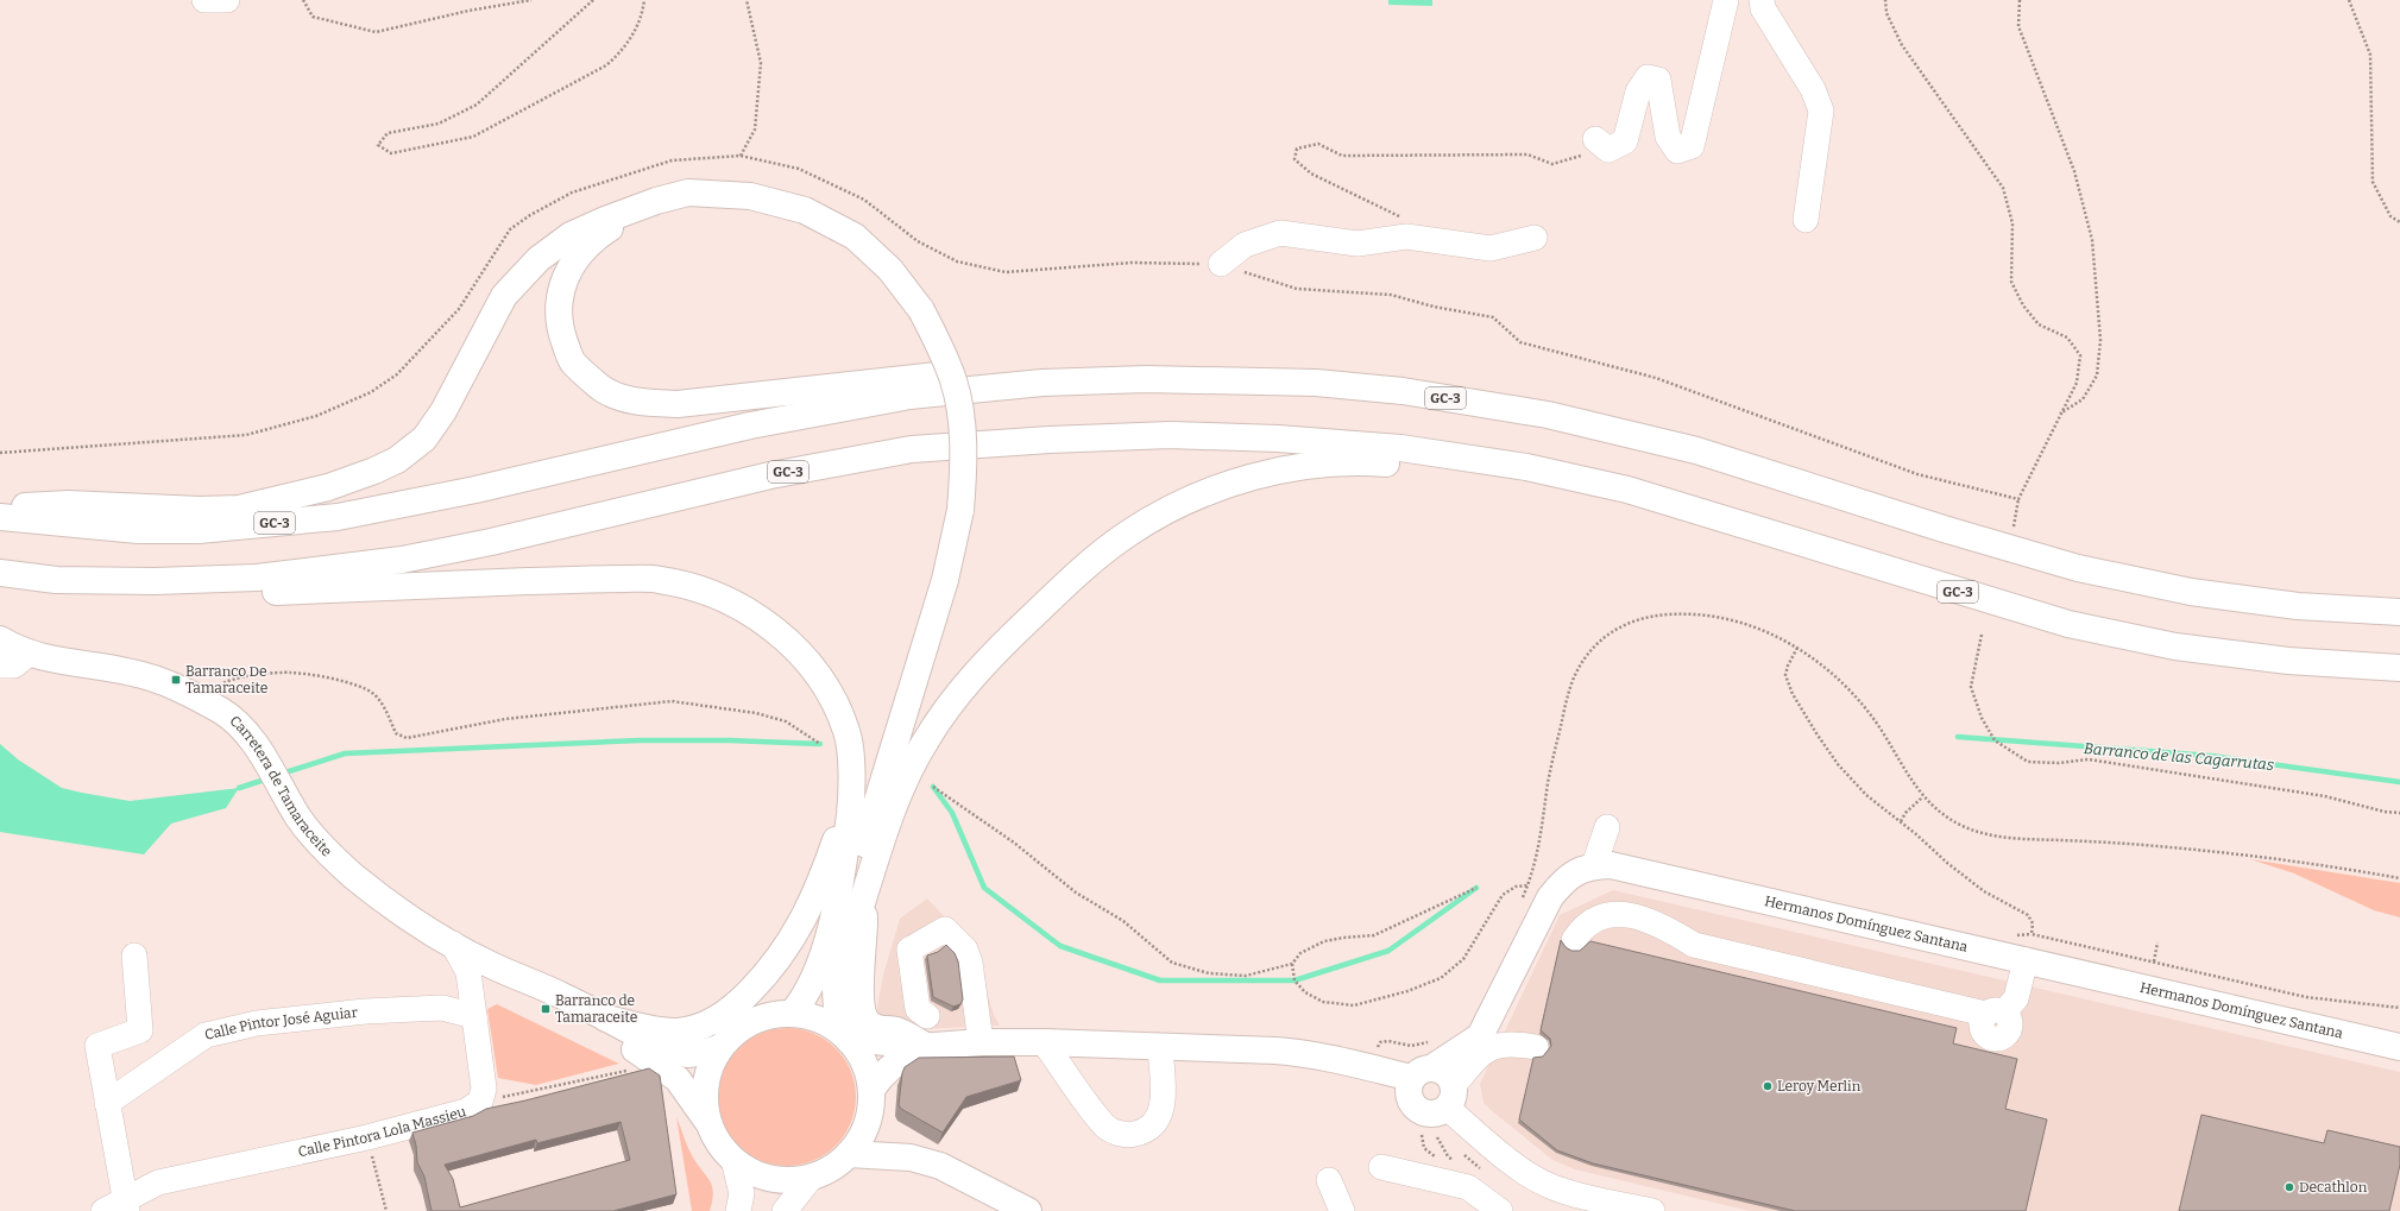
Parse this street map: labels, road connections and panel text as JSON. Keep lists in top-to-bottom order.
{
  "streets": {
    "main road": ["GC-3", "Carretera de Tamaraceite", "Hermanos Domínguez Santana"],
    "street": ["Calle Pintor José Aguiar", "Calle Pintora Lola Massieu"]
  },
  "crossings": [
    ["Carretera de Tamaraceite", "Calle Pintora Lola Massieu"],
    ["Calle Pintor José Aguiar", "Calle Pintora Lola Massieu"]
  ],
  "water": ["Barranco de las Cagarrutas"],
  "places": {
    "transit": ["Barranco De Tamaraceite", "Barranco de Tamaraceite"],
    "other": ["Leroy Merlin", "Decathlon"]
  }
}
